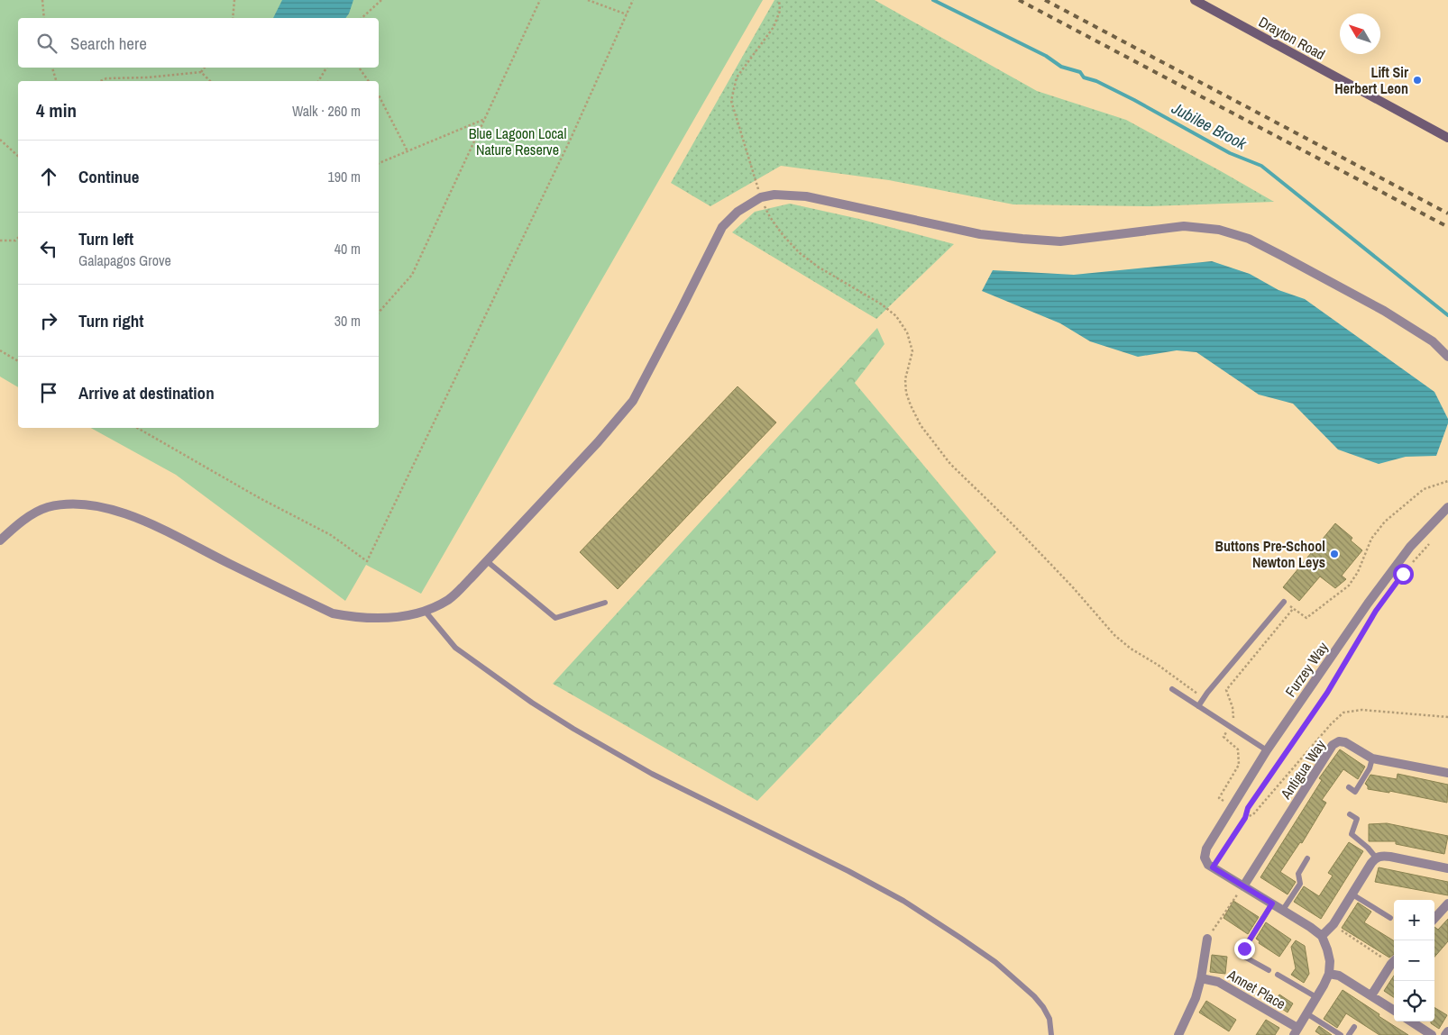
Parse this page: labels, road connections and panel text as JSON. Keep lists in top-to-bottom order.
{
  "streets": {
    "street": [
      "Drayton Road",
      "Furzey Way",
      "Antigua Way",
      "Annet Place"
    ]
  },
  "water": ["Jubilee Brook"],
  "parks": ["Blue Lagoon Local Nature Reserve"],
  "places": ["Lift Sir Herbert Leon", "Buttons Pre-School Newton Leys"],
  "north": "top left",
  "page": {
    "search": "Search here",
    "heading": ["4 min", "Walk · 260 m"],
    "list": [
      ["Continue", "190 m"],
      ["Turn left", "Galapagos Grove", "40 m"],
      ["Turn right", "30 m"],
      "Arrive at destination"
    ],
    "map_buttons": ["+", "−"]
  }
}
